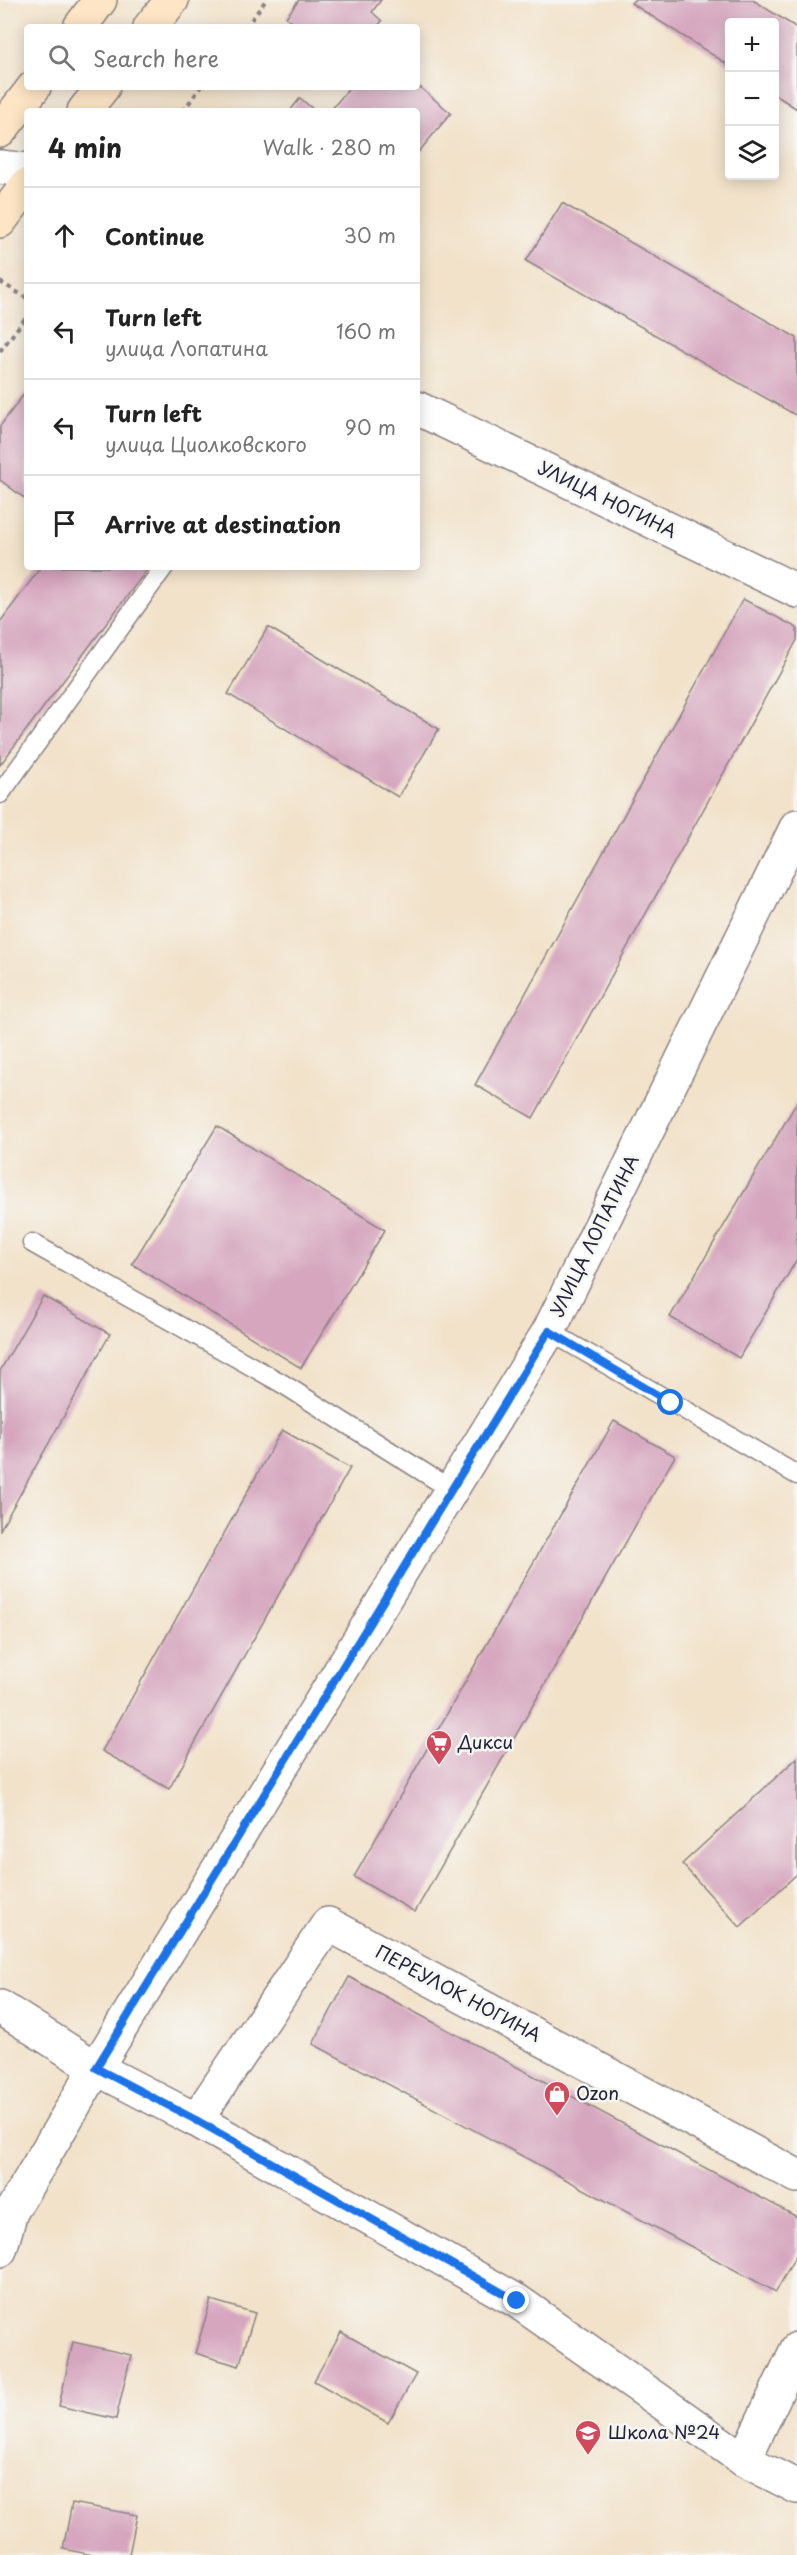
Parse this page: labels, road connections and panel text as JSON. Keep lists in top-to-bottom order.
{
  "streets": {
    "street": ["УЛИЦА НОГИНА", "УЛИЦА ЛОПАТИНА", "ПЕРЕУЛОК НОГИНА"]
  },
  "places": {
    "supermarket": ["Дикси"],
    "shop": ["Ozon"],
    "school or university": ["Школа №24"]
  },
  "page": {
    "map_buttons": ["+", "−"],
    "search": "Search here",
    "heading": ["4 min", "Walk · 280 m"],
    "list": [
      ["Continue", "30 m"],
      ["Turn left", "улица Лопатина", "160 m"],
      ["Turn left", "улица Циолковского", "90 m"],
      "Arrive at destination"
    ]
  }
}
